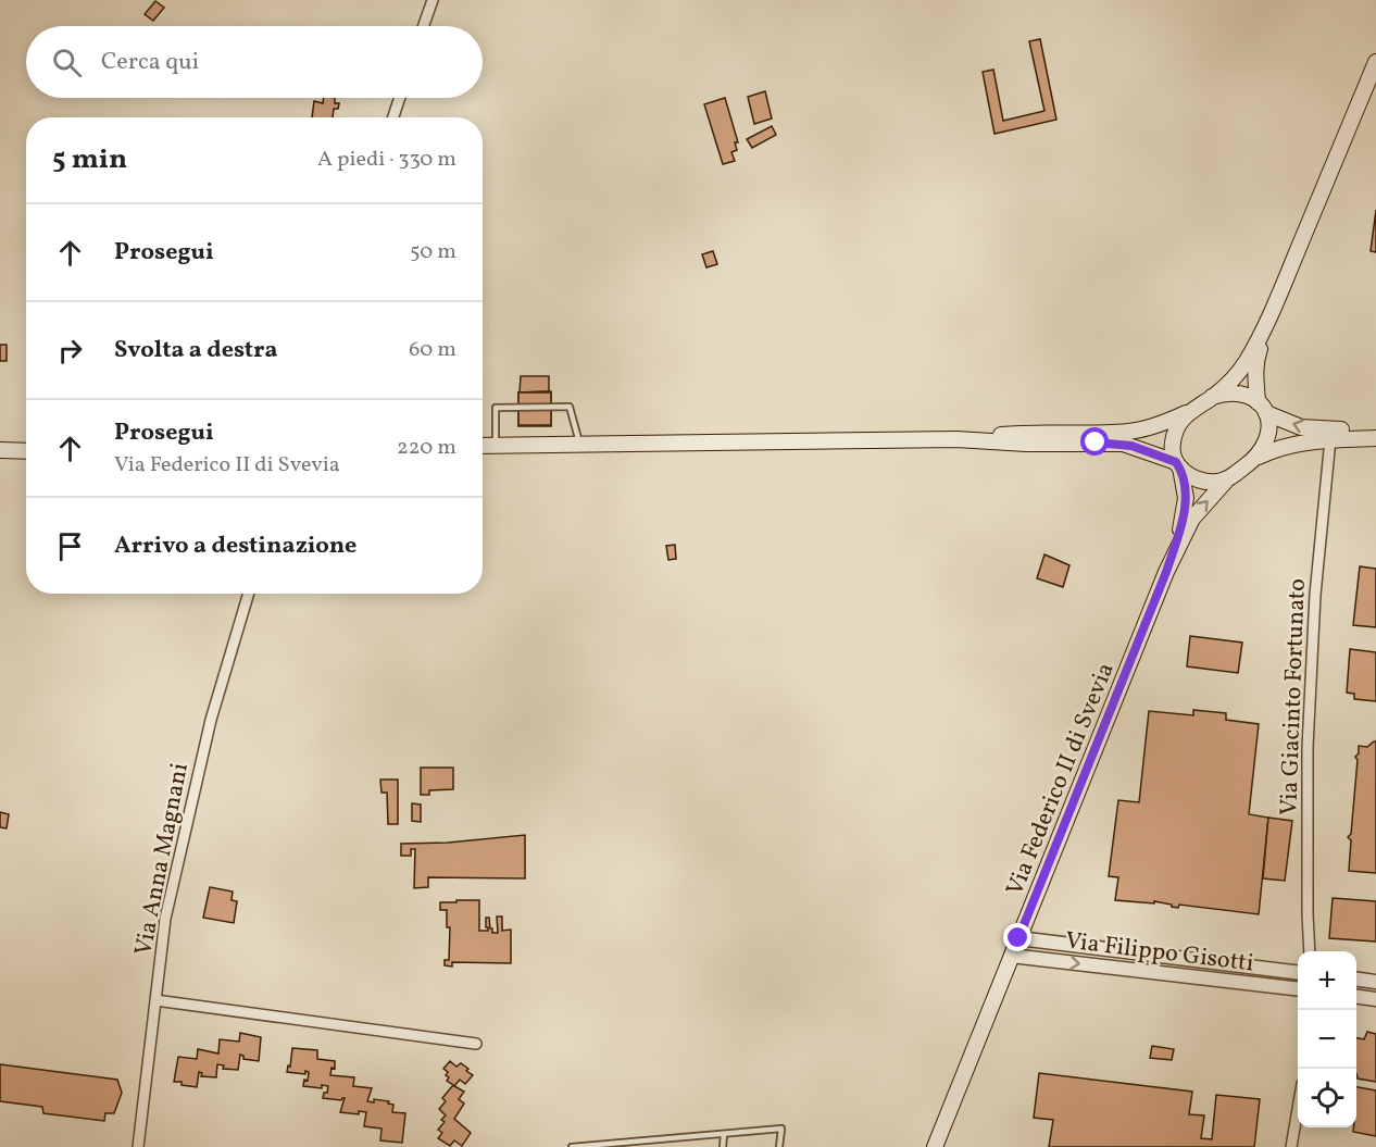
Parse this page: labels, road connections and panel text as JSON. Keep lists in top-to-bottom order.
{
  "streets": {
    "main road": ["Via Federico II di Svevia"],
    "street": ["Via Giacinto Fortunato", "Via Anna Magnani", "Via Filippo Gisotti"]
  },
  "crossings": [
    ["Via Federico II di Svevia", "Via Filippo Gisotti"]
  ],
  "page": {
    "search": "Cerca qui",
    "heading": ["5 min", "A piedi · 330 m"],
    "list": [
      ["Prosegui", "50 m"],
      ["Svolta a destra", "60 m"],
      ["Prosegui", "Via Federico II di Svevia", "220 m"],
      "Arrivo a destinazione"
    ],
    "map_buttons": ["+", "−"]
  }
}
